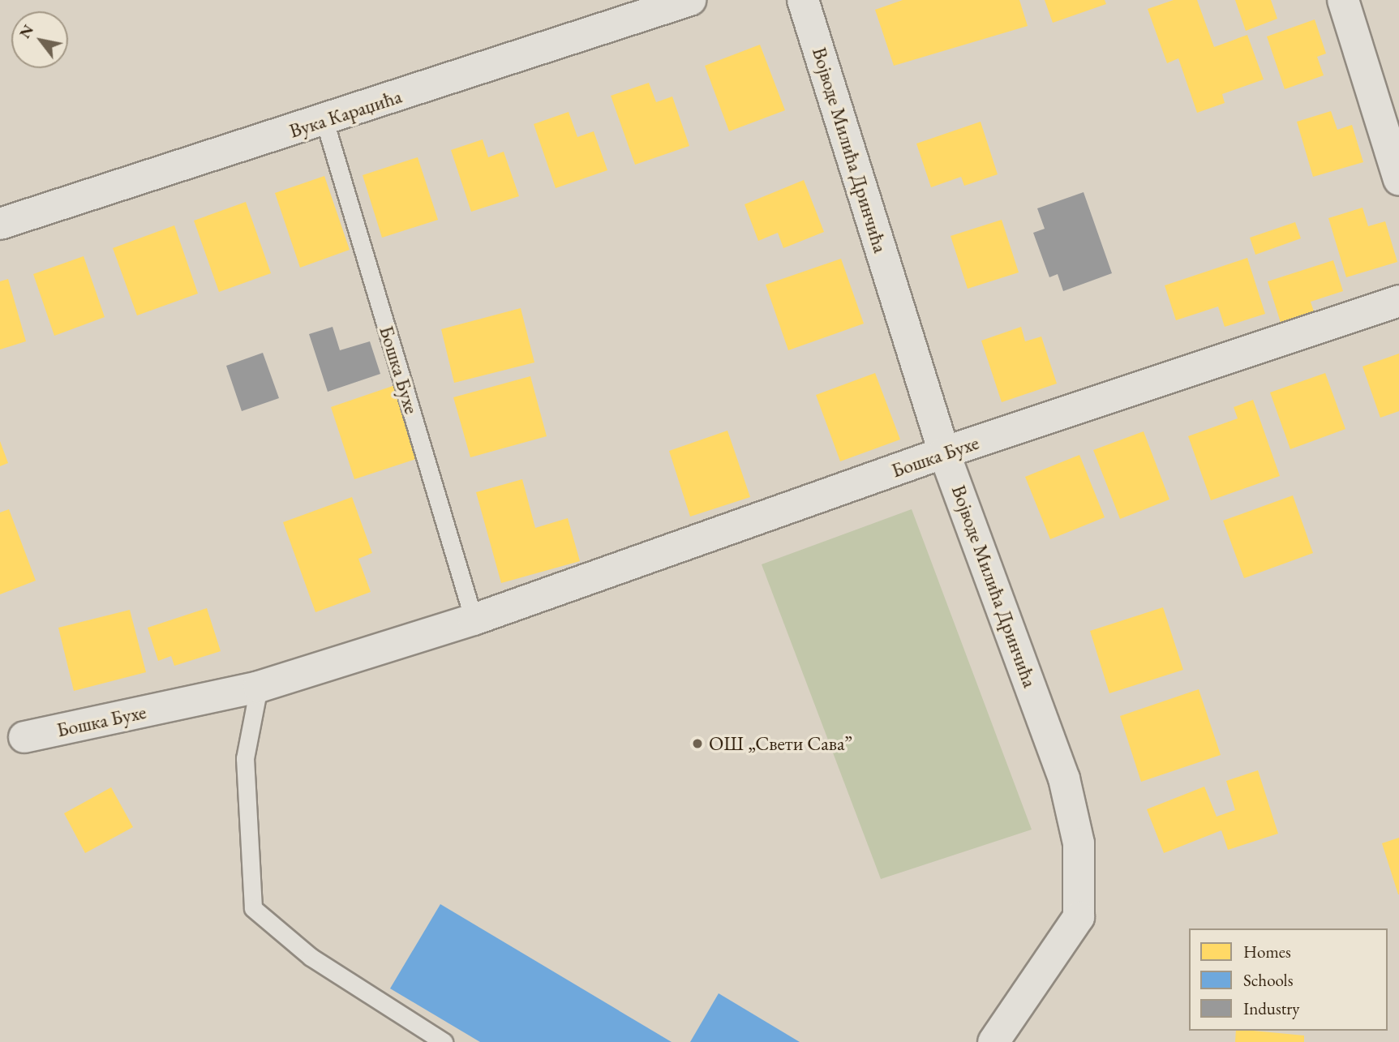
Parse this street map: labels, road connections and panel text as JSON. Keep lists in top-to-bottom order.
{
  "streets": {
    "street": ["Вука Караџића", "Војводе Милића Дринчића", "Бошка Бухе"]
  },
  "crossings": [
    ["Вука Караџића", "Бошка Бухе"],
    ["Војводе Милића Дринчића", "Бошка Бухе"]
  ],
  "places": ["ОШ „Свети Сава”"],
  "legend": ["Homes", "Schools", "Industry"],
  "north": "top left"
}
